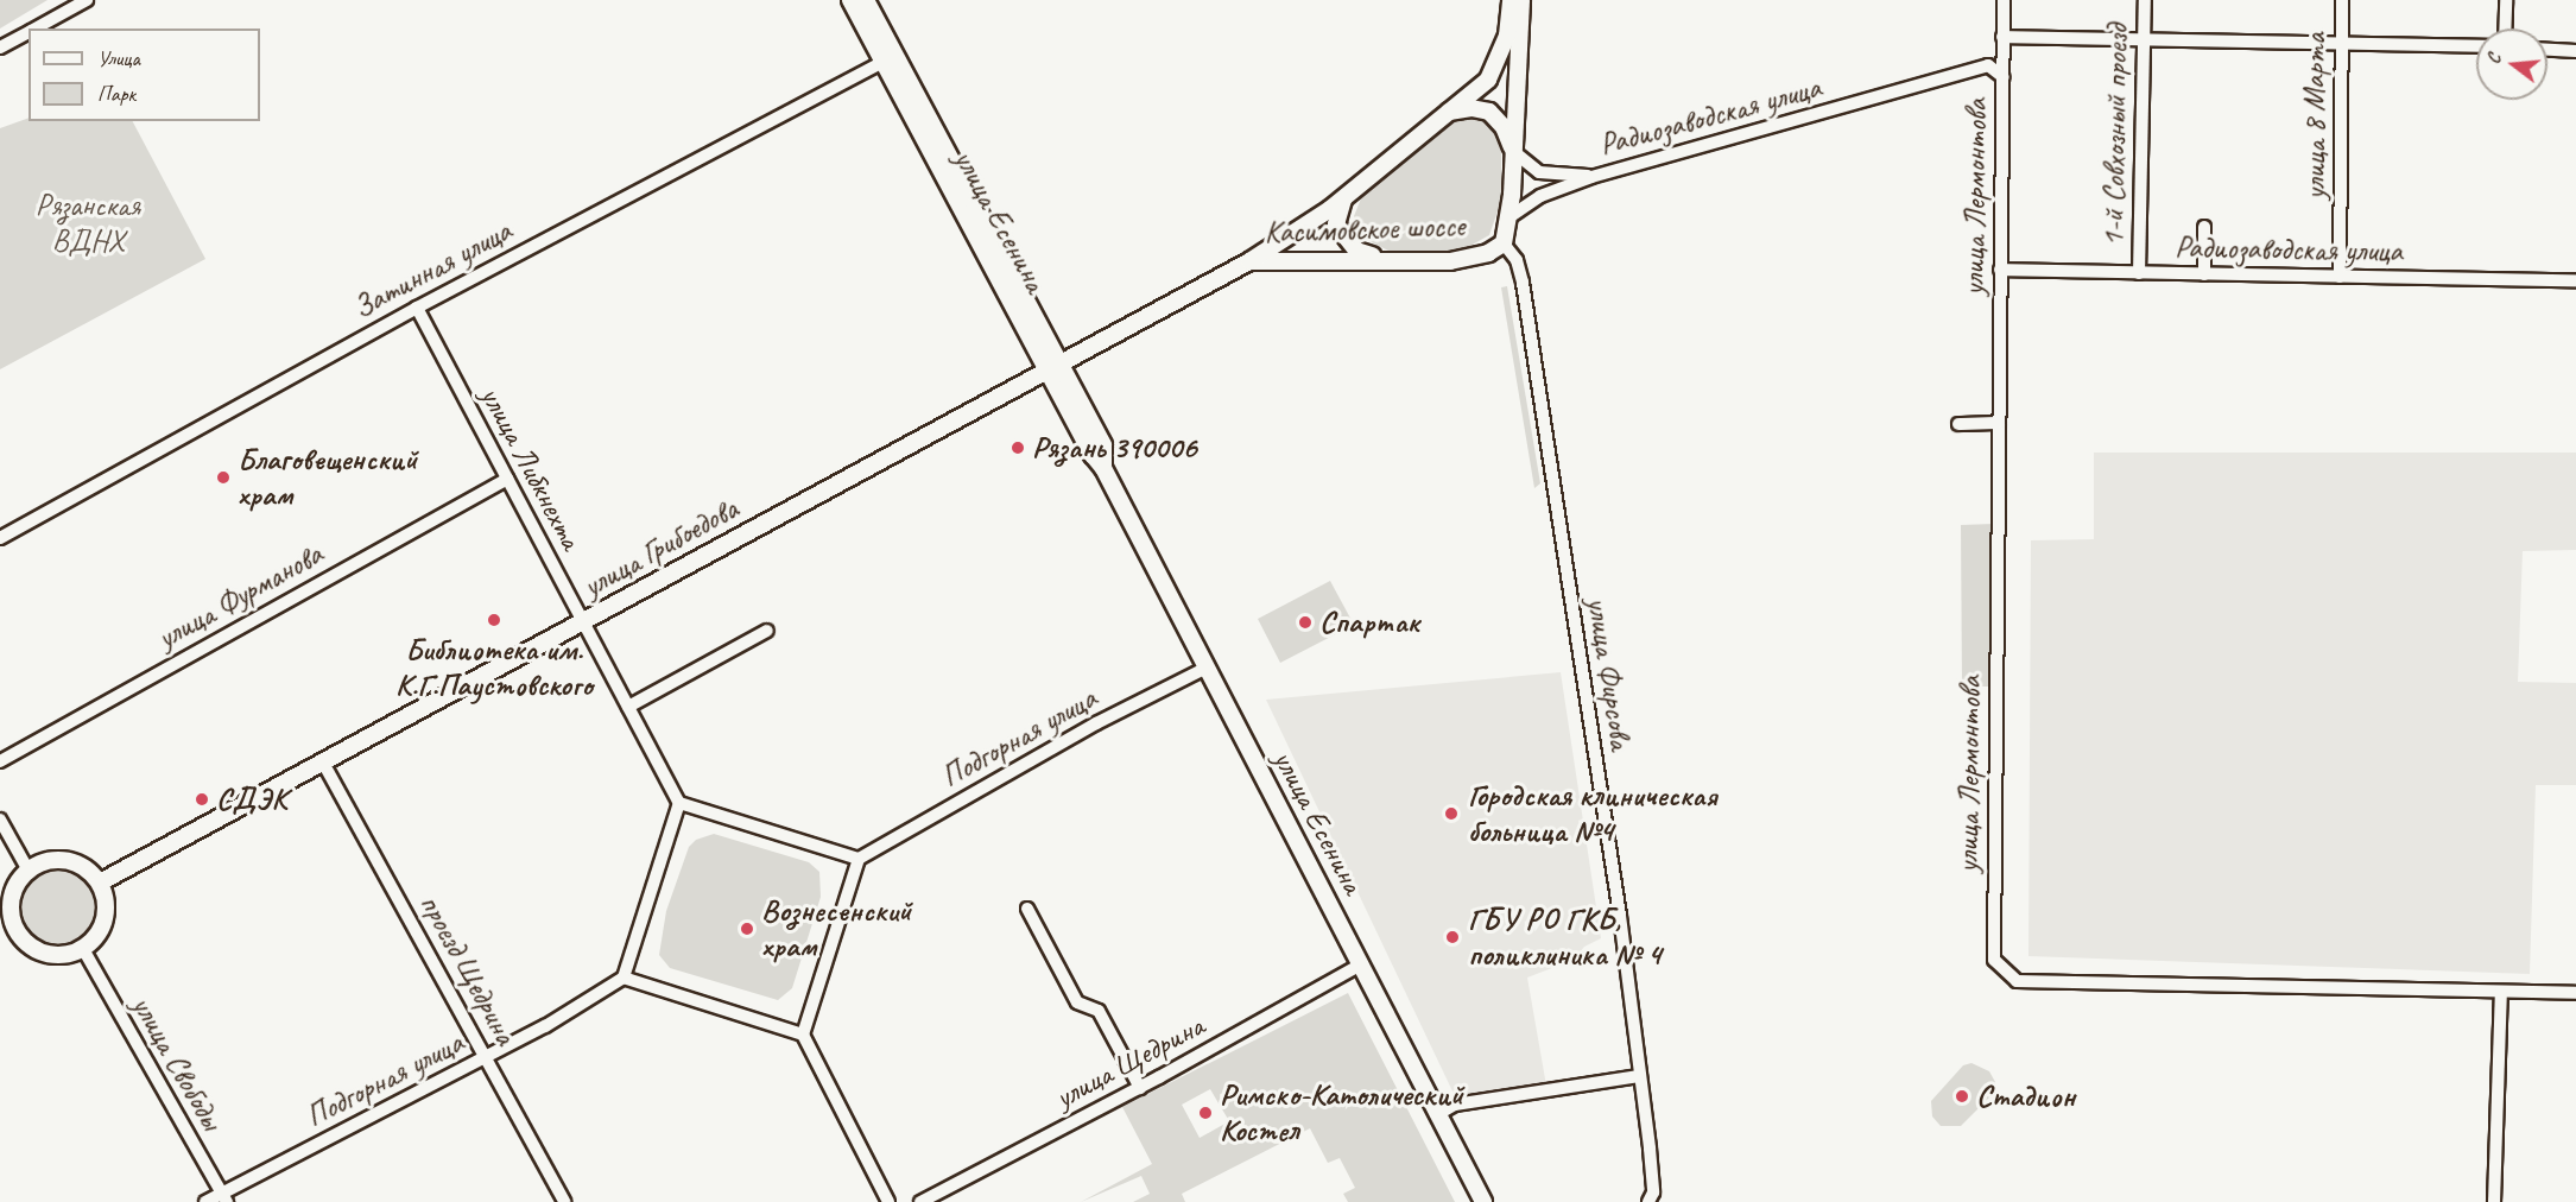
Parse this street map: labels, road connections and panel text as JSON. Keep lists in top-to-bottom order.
{
  "streets": {
    "main road": ["улица Есенина", "Касимовское шоссе", "улица Грибоедова"],
    "street": [
      "Радиозаводская улица",
      "улица 8 Марта",
      "1-й Совхозный проезд",
      "улица Лермонтова",
      "Затинная улица",
      "улица Либкнехта",
      "улица Фурманова",
      "улица Фирсова",
      "Подгорная улица",
      "проезд Щедрина",
      "улица Щедрина",
      "улица Свободы"
    ]
  },
  "crossings": [
    ["Радиозаводская улица", "улица 8 Марта"],
    ["Радиозаводская улица", "1-й Совхозный проезд"],
    ["Радиозаводская улица", "улица Лермонтова"],
    ["улица Есенина", "Затинная улица"],
    ["улица Есенина", "улица Грибоедова"],
    ["улица Есенина", "Подгорная улица"],
    ["улица Есенина", "улица Щедрина"],
    ["Касимовское шоссе", "улица Грибоедова"],
    ["Касимовское шоссе", "улица Фирсова"],
    ["Затинная улица", "улица Либкнехта"],
    ["улица Либкнехта", "улица Грибоедова"],
    ["улица Либкнехта", "улица Фурманова"],
    ["улица Грибоедова", "проезд Щедрина"],
    ["улица Грибоедова", "улица Свободы"],
    ["Подгорная улица", "проезд Щедрина"],
    ["Подгорная улица", "улица Свободы"]
  ],
  "parks": ["Рязанская ВДНХ"],
  "places": [
    "Рязань 390006",
    "Благовещенский храм",
    "Библиотека им. К.Г.Паустовского",
    "Спартак",
    "СДЭК",
    "Городская клиническая больница №4",
    "Вознесенский храм",
    "ГБУ РО ГКБ, поликлиника № 4",
    "Стадион",
    "Римско-Католический Костел"
  ],
  "legend": ["Улица", "Парк"],
  "north": "left"
}
